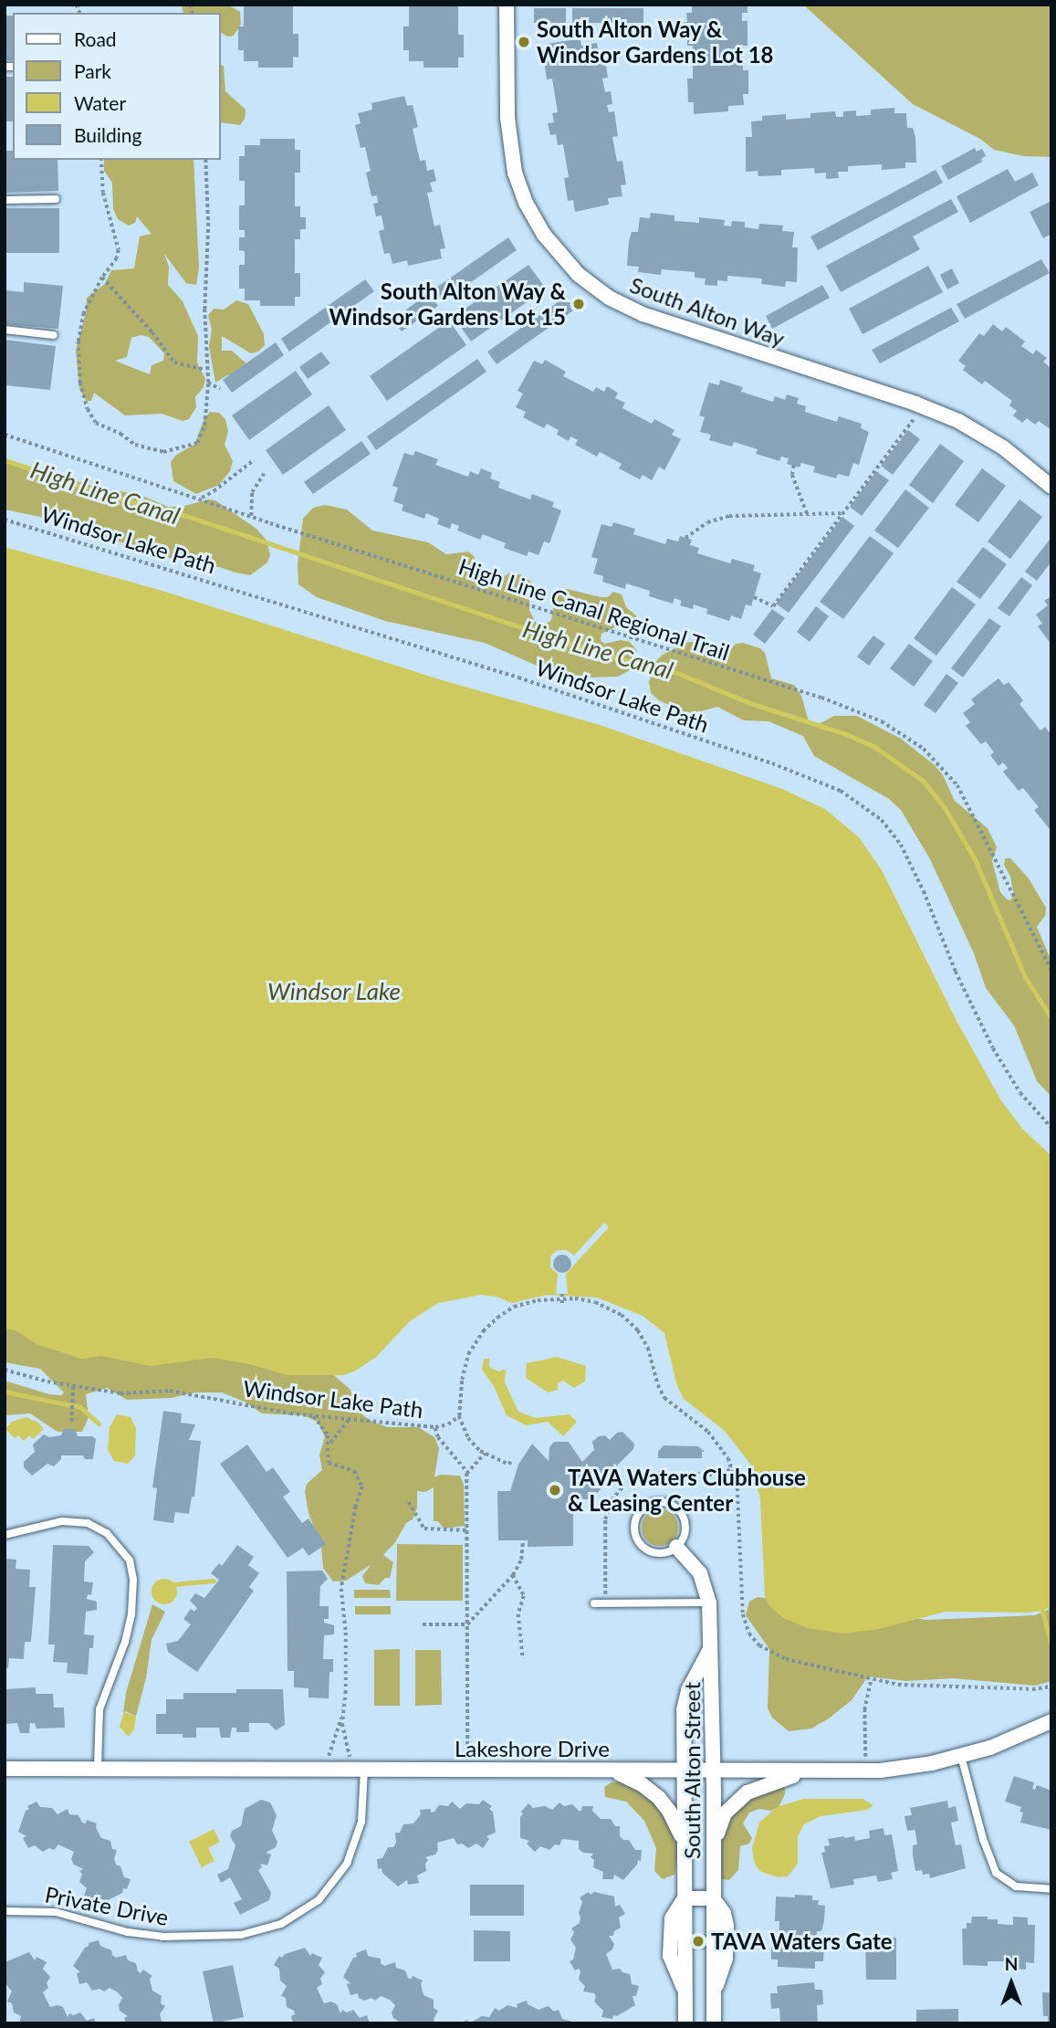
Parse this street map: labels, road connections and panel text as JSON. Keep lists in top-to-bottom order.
{
  "streets": {
    "street": ["South Alton Way", "Lakeshore Drive", "South Alton Street"],
    "lane": ["Private Drive"],
    "path": ["Windsor Lake Path", "High Line Canal Regional Trail"]
  },
  "crossings": [
    ["Lakeshore Drive", "South Alton Street"],
    ["Lakeshore Drive", "Private Drive"]
  ],
  "water": ["High Line Canal", "Windsor Lake"],
  "places": [
    "South Alton Way & Windsor Gardens Lot 18",
    "South Alton Way & Windsor Gardens Lot 15",
    "TAVA Waters Clubhouse & Leasing Center",
    "TAVA Waters Gate"
  ],
  "legend": [
    "Road",
    "Park",
    "Water",
    "Building"
  ],
  "north": "top"
}
